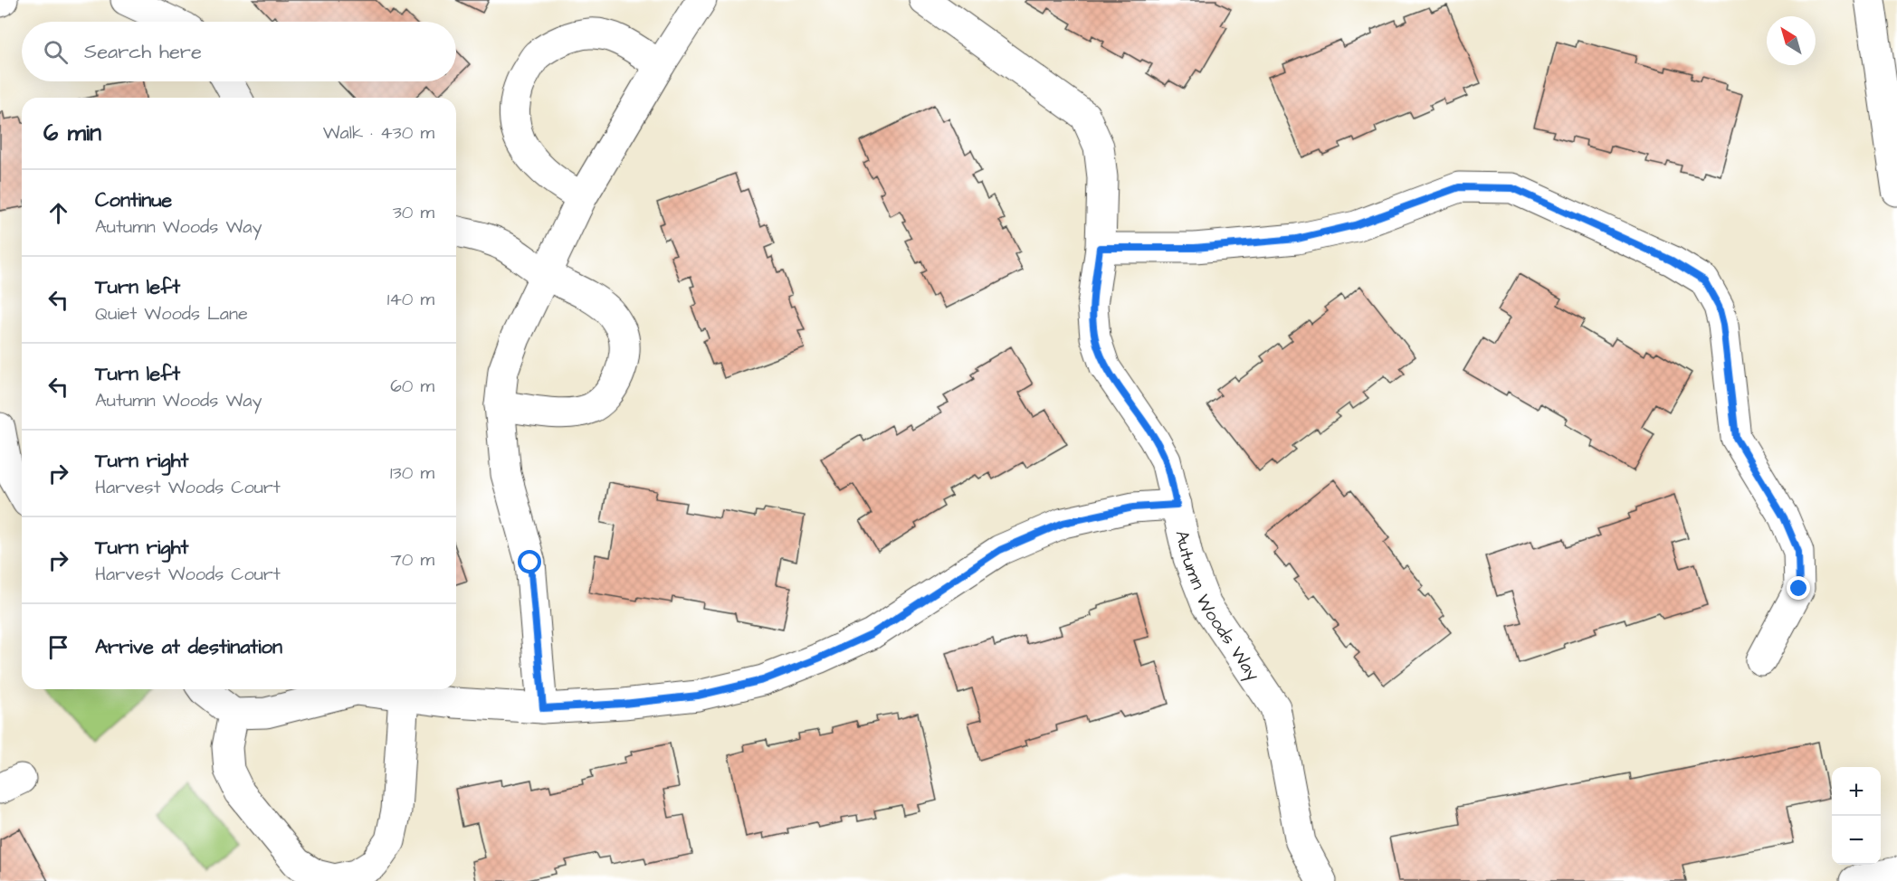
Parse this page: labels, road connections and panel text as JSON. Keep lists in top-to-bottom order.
{
  "streets": {
    "street": ["Autumn Woods Way"]
  },
  "north": "top left",
  "page": {
    "search": "Search here",
    "heading": ["6 min", "Walk · 430 m"],
    "list": [
      ["Continue", "Autumn Woods Way", "30 m"],
      ["Turn left", "Quiet Woods Lane", "140 m"],
      ["Turn left", "Autumn Woods Way", "60 m"],
      ["Turn right", "Harvest Woods Court", "130 m"],
      ["Turn right", "Harvest Woods Court", "70 m"],
      "Arrive at destination"
    ],
    "map_buttons": ["+", "−"]
  }
}
